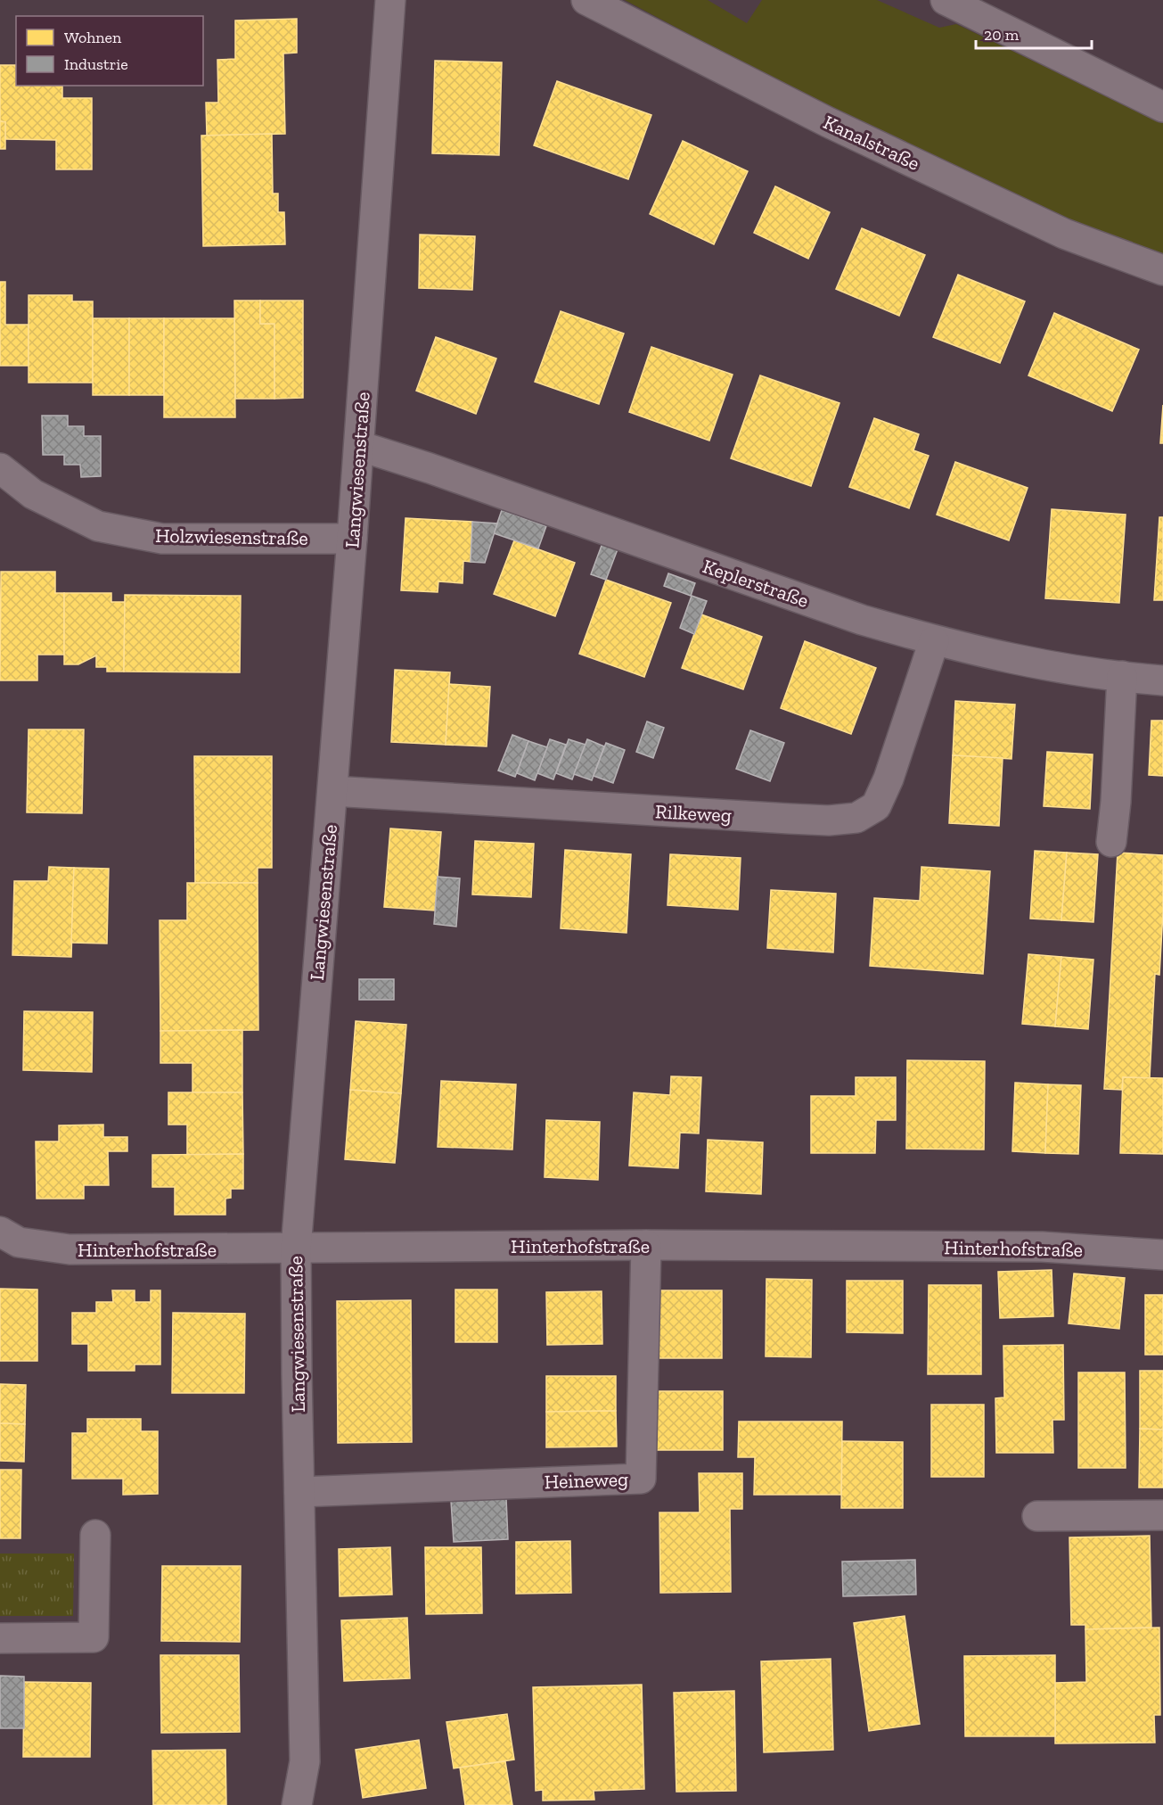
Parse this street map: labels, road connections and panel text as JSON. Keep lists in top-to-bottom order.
{
  "streets": {
    "street": [
      "Kanalstraße",
      "Langwiesenstraße",
      "Holzwiesenstraße",
      "Keplerstraße",
      "Rilkeweg",
      "Hinterhofstraße",
      "Heineweg"
    ]
  },
  "crossings": [
    ["Langwiesenstraße", "Holzwiesenstraße"],
    ["Langwiesenstraße", "Keplerstraße"],
    ["Langwiesenstraße", "Rilkeweg"],
    ["Langwiesenstraße", "Hinterhofstraße"],
    ["Langwiesenstraße", "Heineweg"],
    ["Keplerstraße", "Rilkeweg"],
    ["Hinterhofstraße", "Heineweg"]
  ],
  "legend": ["Wohnen", "Industrie"],
  "scale_bar": "20 m"
}
